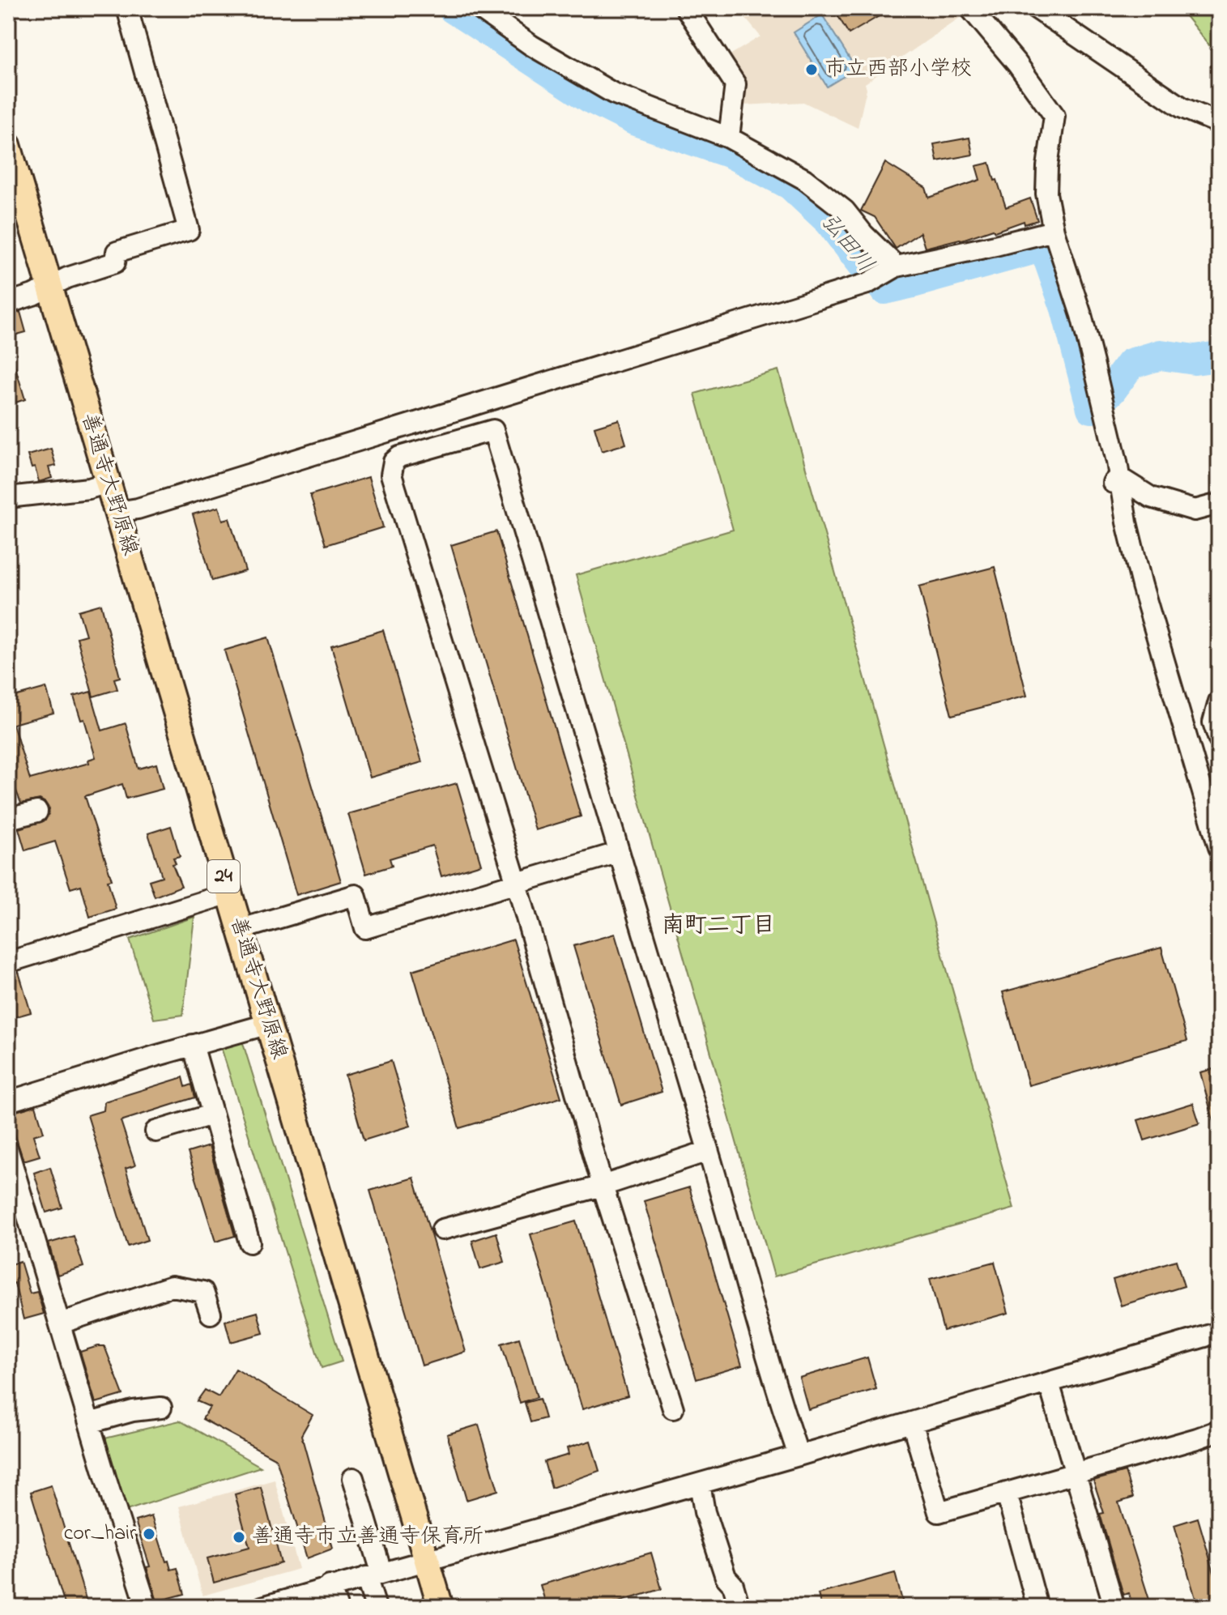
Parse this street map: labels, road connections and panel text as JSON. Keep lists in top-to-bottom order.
{
  "streets": {
    "main road": ["善通寺大野原線", "24"]
  },
  "districts": ["南町二丁目"],
  "water": ["弘田川"],
  "places": ["市立西部小学校", "cor_hair", "善通寺市立善通寺保育所"]
}
